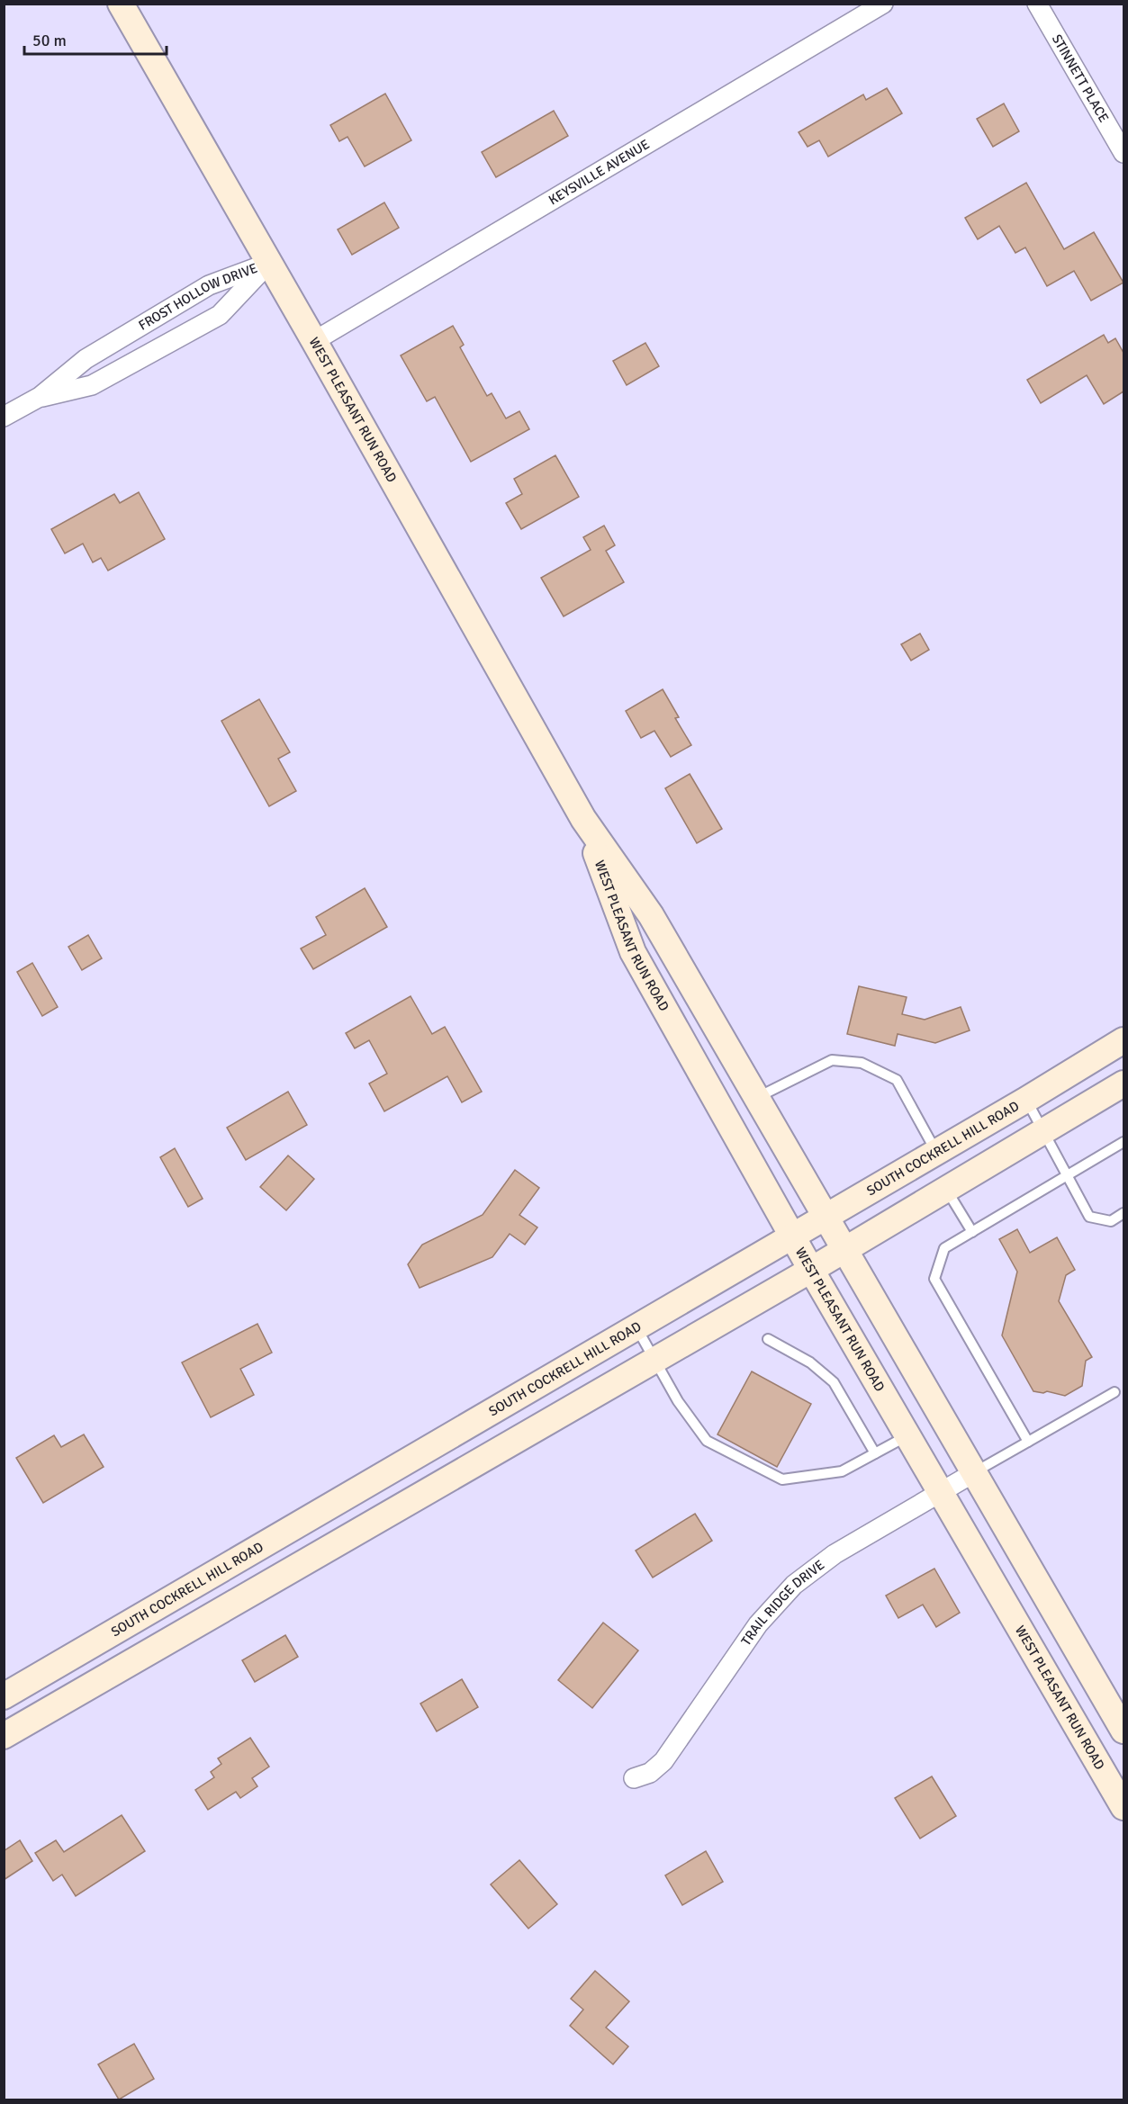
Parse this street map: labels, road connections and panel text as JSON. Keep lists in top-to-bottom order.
{
  "streets": {
    "main road": ["WEST PLEASANT RUN ROAD", "SOUTH COCKRELL HILL ROAD"],
    "street": [
      "STINNETT PLACE",
      "KEYSVILLE AVENUE",
      "FROST HOLLOW DRIVE",
      "TRAIL RIDGE DRIVE"
    ]
  },
  "crossings": [
    ["KEYSVILLE AVENUE", "WEST PLEASANT RUN ROAD"],
    ["FROST HOLLOW DRIVE", "WEST PLEASANT RUN ROAD"],
    ["WEST PLEASANT RUN ROAD", "SOUTH COCKRELL HILL ROAD"],
    ["WEST PLEASANT RUN ROAD", "TRAIL RIDGE DRIVE"]
  ],
  "scale_bar": "50 m"
}
